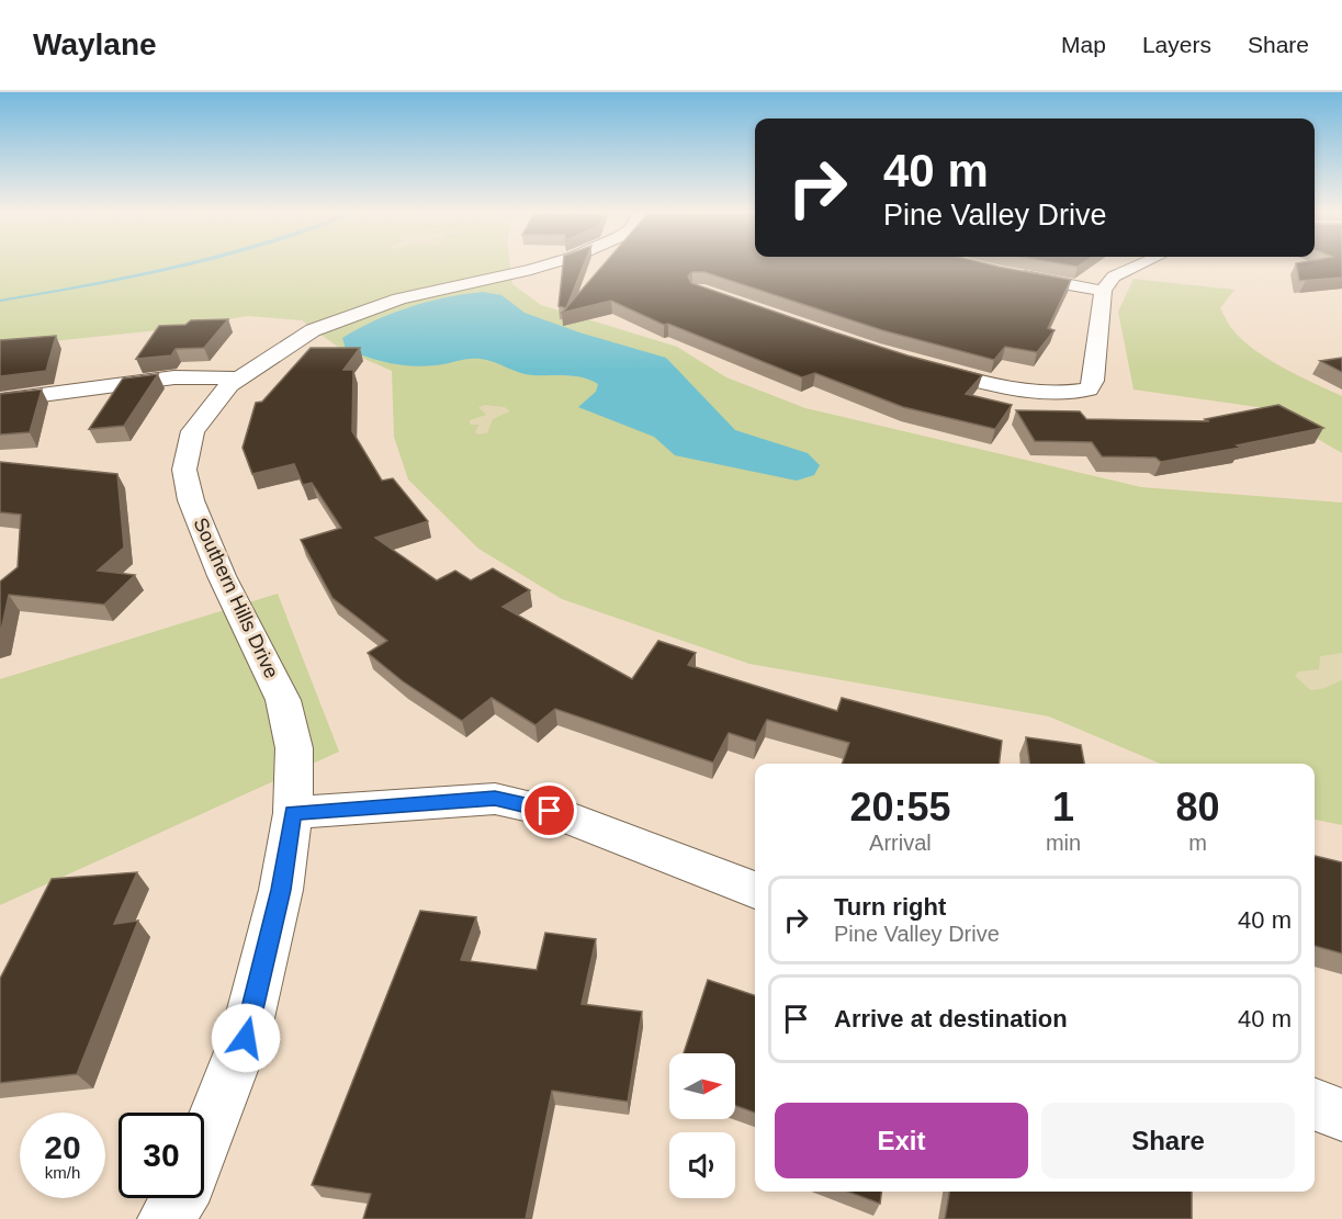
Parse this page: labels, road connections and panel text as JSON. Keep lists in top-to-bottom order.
{
  "streets": {
    "street": ["Southern Hills Drive"]
  },
  "north": "right",
  "page": {
    "header": "Waylane",
    "nav": ["Map", "Layers", "Share"],
    "turn": ["40 m", "Pine Valley Drive"],
    "eta": [
      "20:55",
      "Arrival",
      "1",
      "min",
      "80",
      "m"
    ],
    "list": [
      {
        "name": "Turn right",
        "note": "Pine Valley Drive",
        "value": "40 m"
      },
      {
        "name": "Arrive at destination",
        "value": "40 m"
      }
    ],
    "buttons": ["Exit", "Share"],
    "speed": "20 km/h",
    "limit": "30"
  }
}
